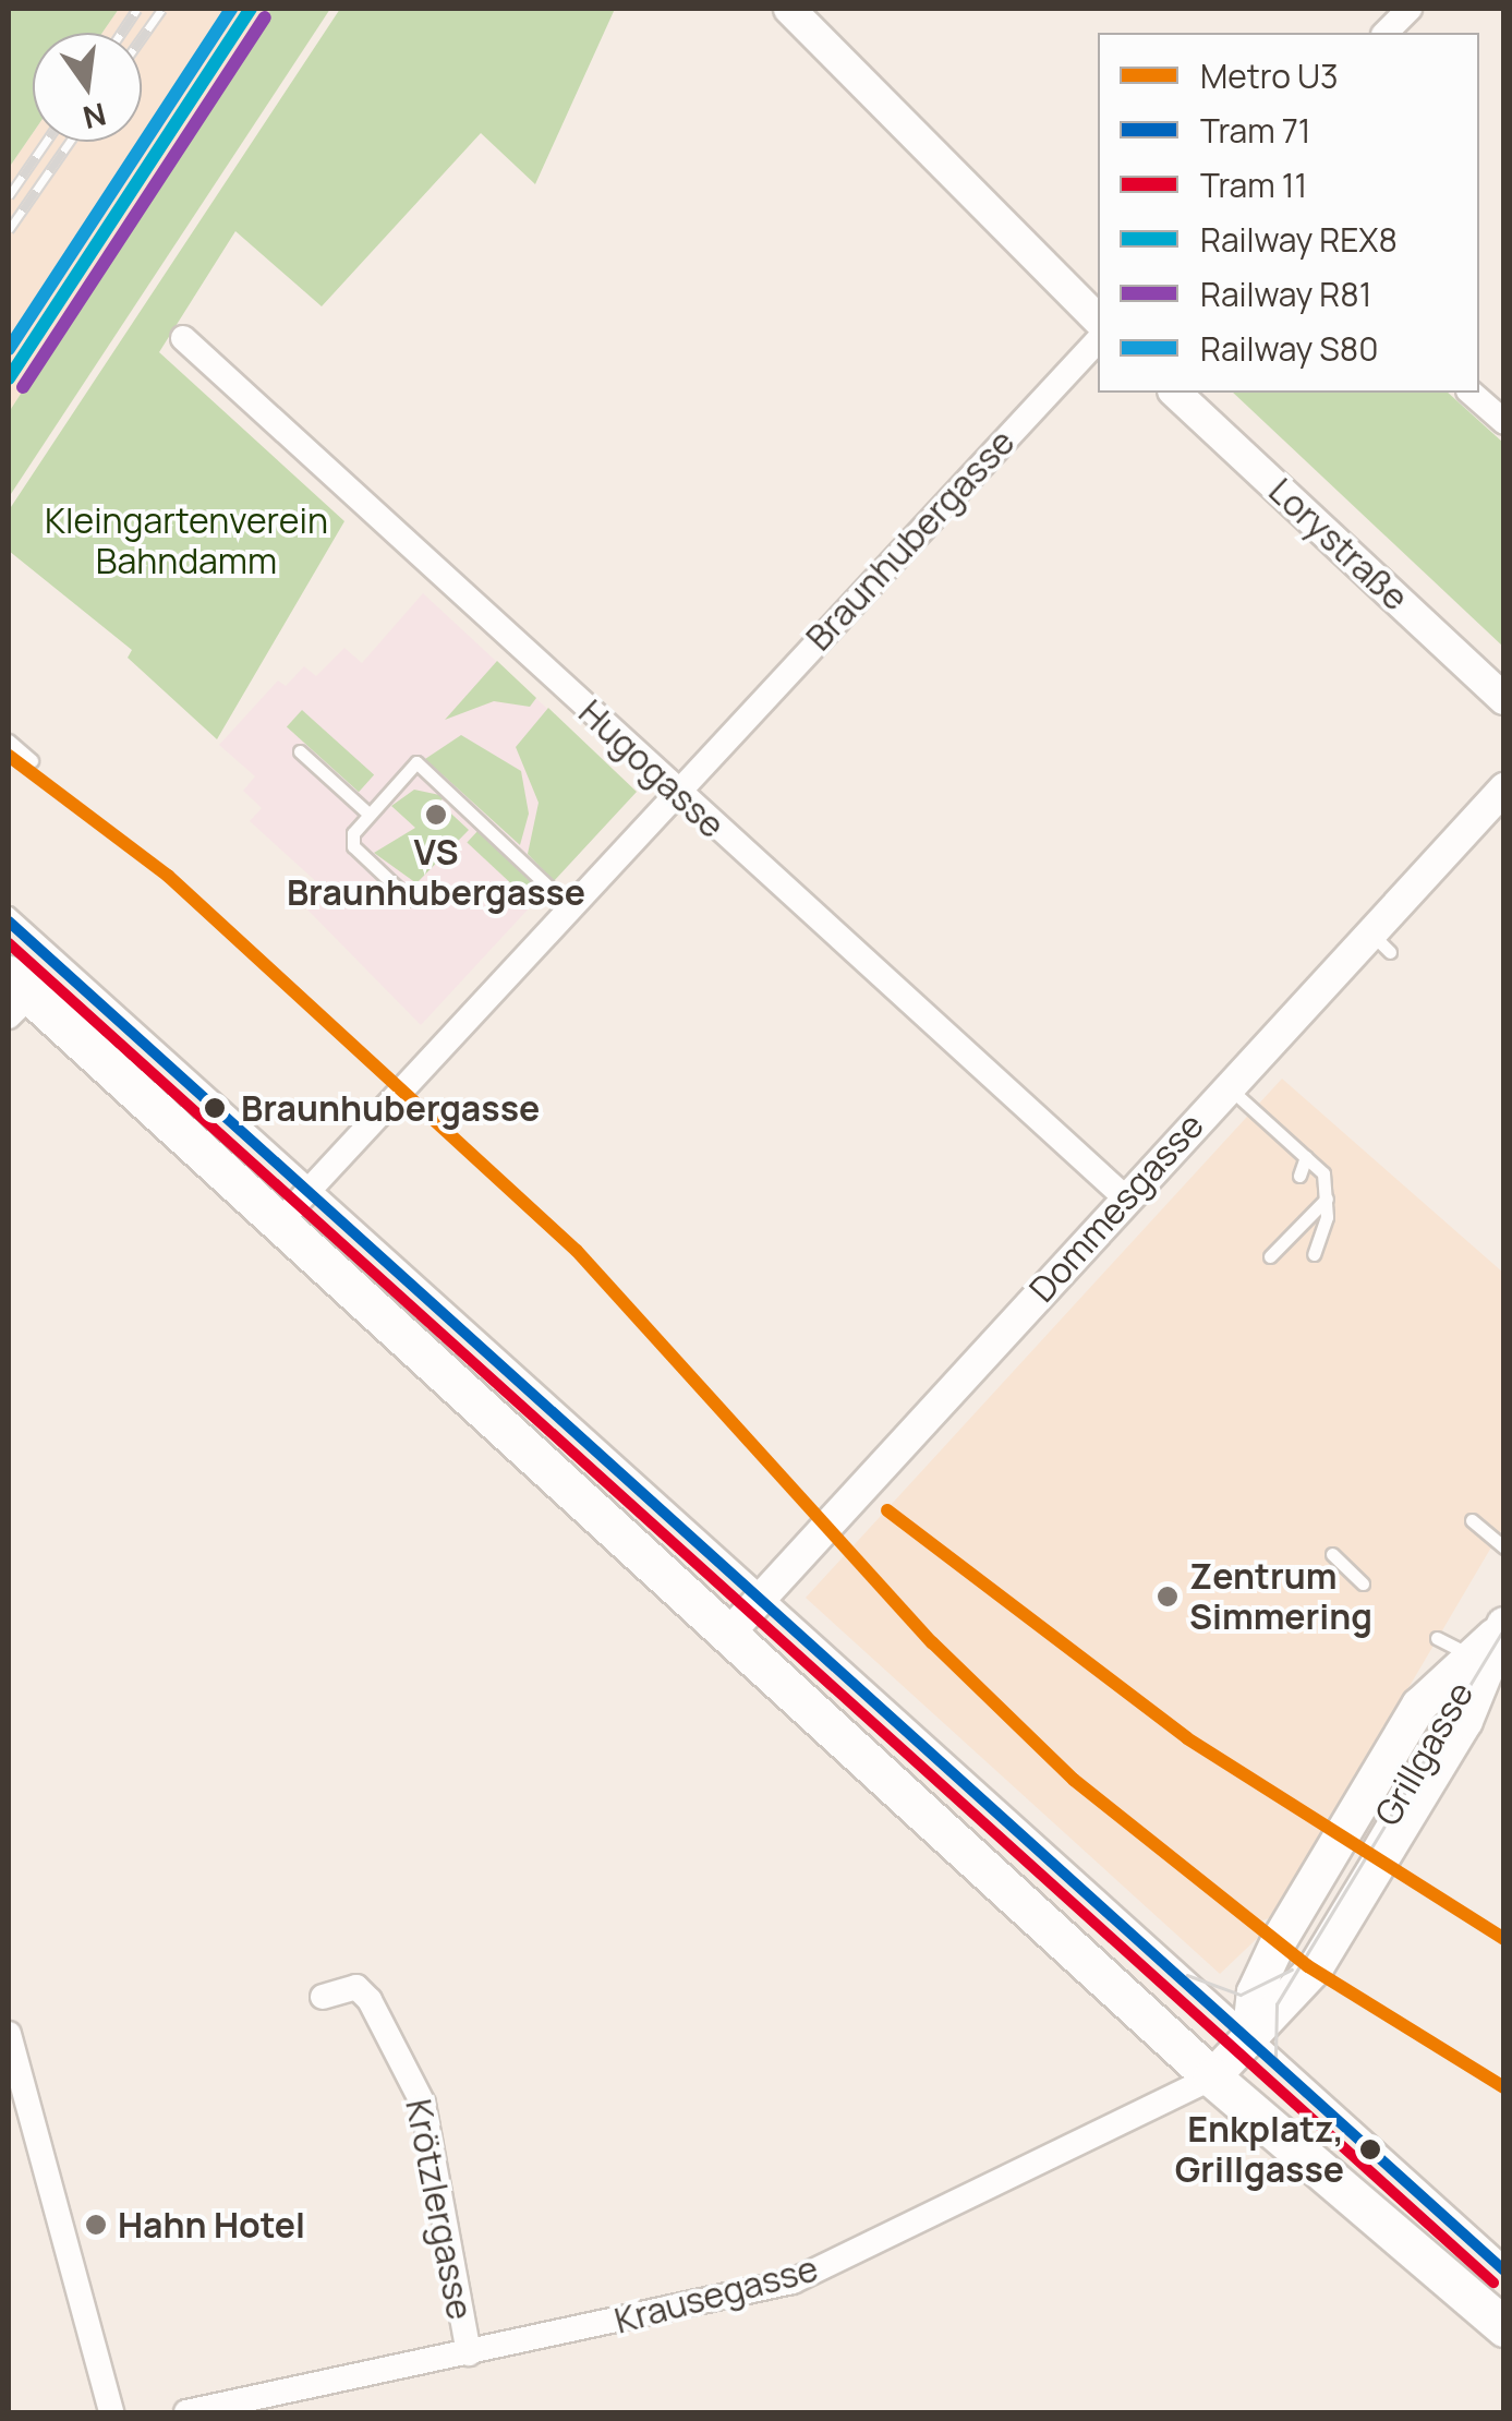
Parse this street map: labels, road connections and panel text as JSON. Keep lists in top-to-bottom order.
{
  "streets": {
    "main road": ["Grillgasse"],
    "street": [
      "Braunhubergasse",
      "Lorystraße",
      "Hugogasse",
      "Dommesgasse",
      "Krötzlergasse",
      "Krausegasse"
    ]
  },
  "crossings": [
    ["Braunhubergasse", "Hugogasse"],
    ["Hugogasse", "Dommesgasse"],
    ["Grillgasse", "Krausegasse"],
    ["Krötzlergasse", "Krausegasse"]
  ],
  "parks": ["Kleingartenverein Bahndamm"],
  "places": [
    "VS Braunhubergasse",
    "Braunhubergasse",
    "Zentrum Simmering",
    "Enkplatz, Grillgasse",
    "Hahn Hotel"
  ],
  "lines": [
    "rail line REX8",
    "rail line S80",
    "rail line R81",
    "metro line U3",
    "tram line 71",
    "tram line 11"
  ],
  "legend": [
    "Metro U3",
    "Tram 71",
    "Tram 11",
    "Railway REX8",
    "Railway R81",
    "Railway S80"
  ],
  "north": "bottom"
}
